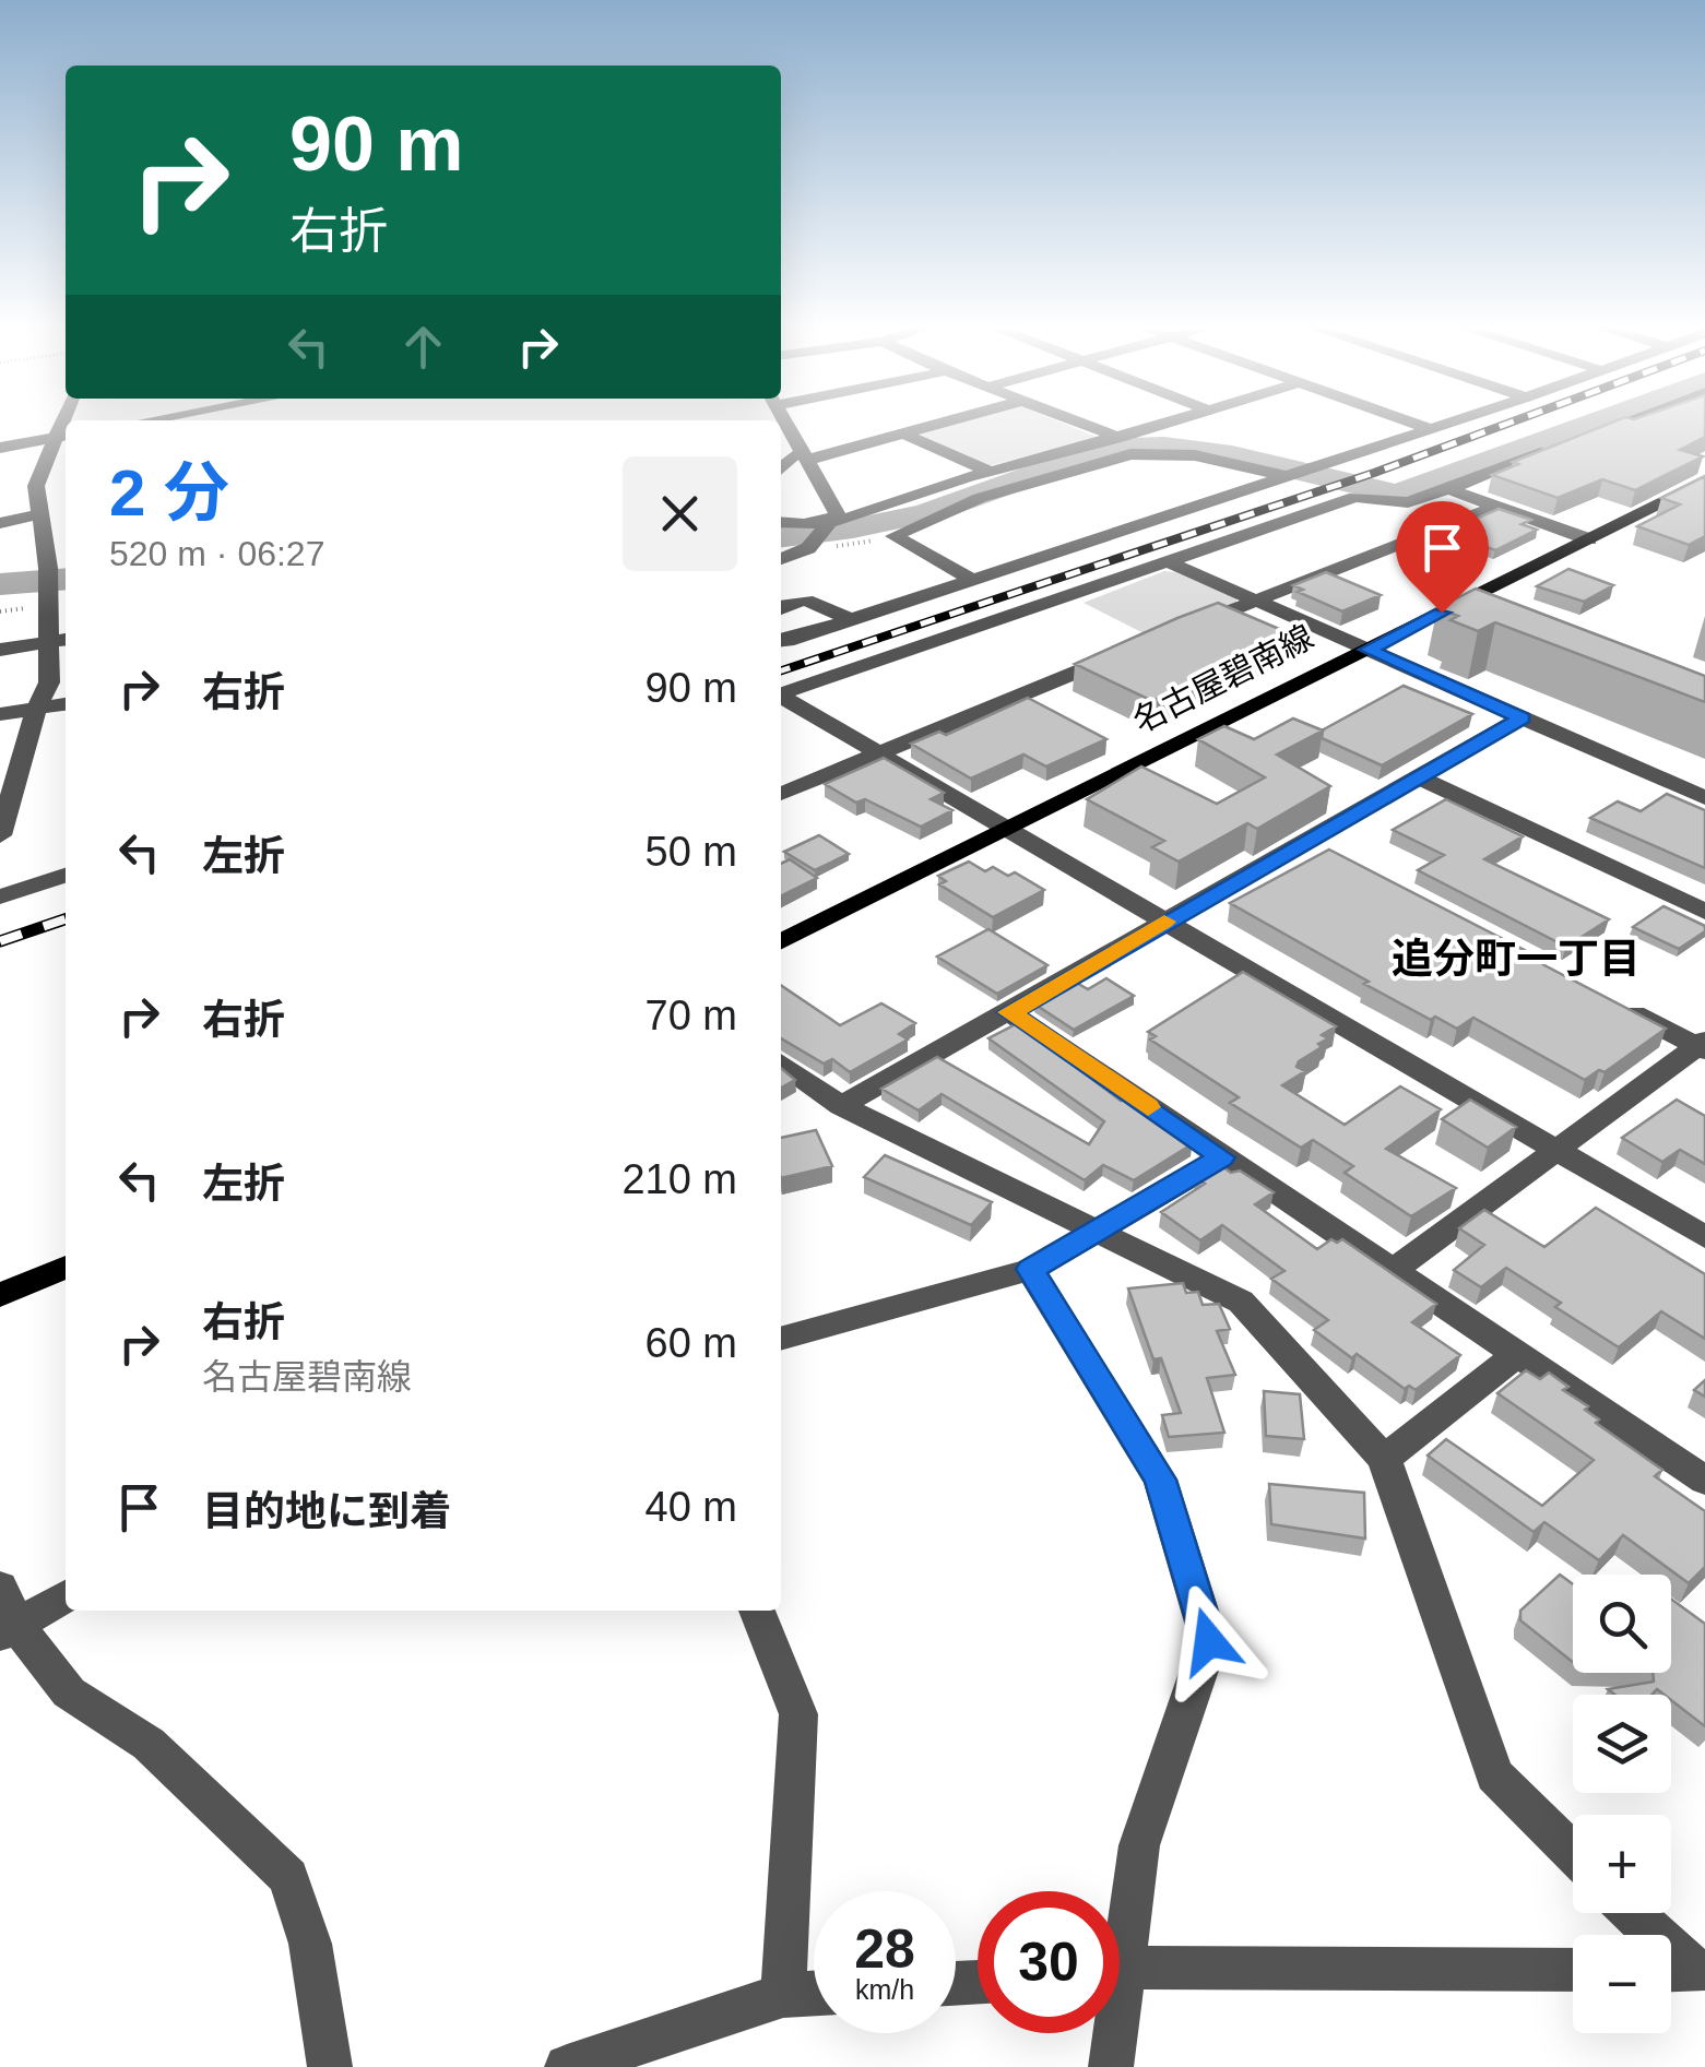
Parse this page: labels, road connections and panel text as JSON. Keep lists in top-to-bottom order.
{
  "streets": {
    "main road": ["名古屋碧南線"]
  },
  "districts": ["追分町一丁目"],
  "page": {
    "turn": ["90 m", "右折"],
    "heading": ["2 分", "520 m · 06:27"],
    "list": [
      {
        "name": "右折",
        "value": "90 m"
      },
      {
        "name": "左折",
        "value": "50 m"
      },
      {
        "name": "右折",
        "value": "70 m"
      },
      {
        "name": "左折",
        "value": "210 m"
      },
      {
        "name": "右折",
        "note": "名古屋碧南線",
        "value": "60 m"
      },
      {
        "name": "目的地に到着",
        "value": "40 m"
      }
    ],
    "map_buttons": ["+", "−"],
    "speed": "28 km/h",
    "limit": "30"
  }
}
